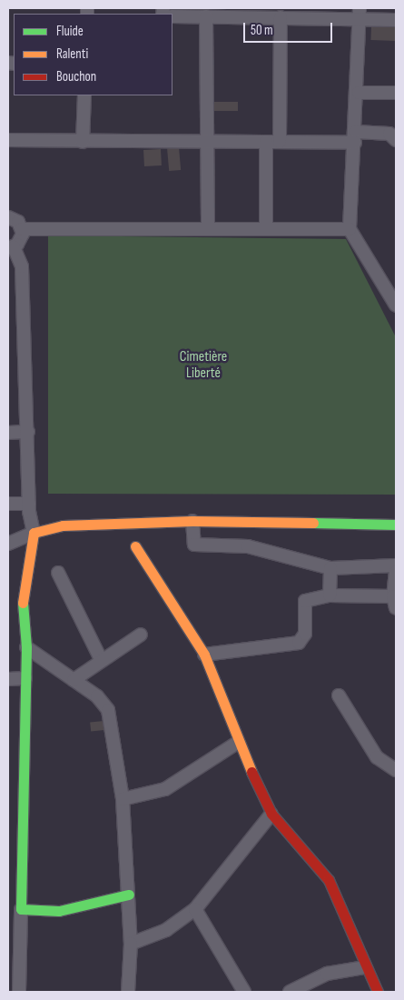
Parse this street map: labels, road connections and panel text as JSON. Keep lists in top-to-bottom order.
{
  "parks": ["Cimetière Liberté"],
  "legend": ["Fluide", "Ralenti", "Bouchon"],
  "scale_bar": "50 m"
}
